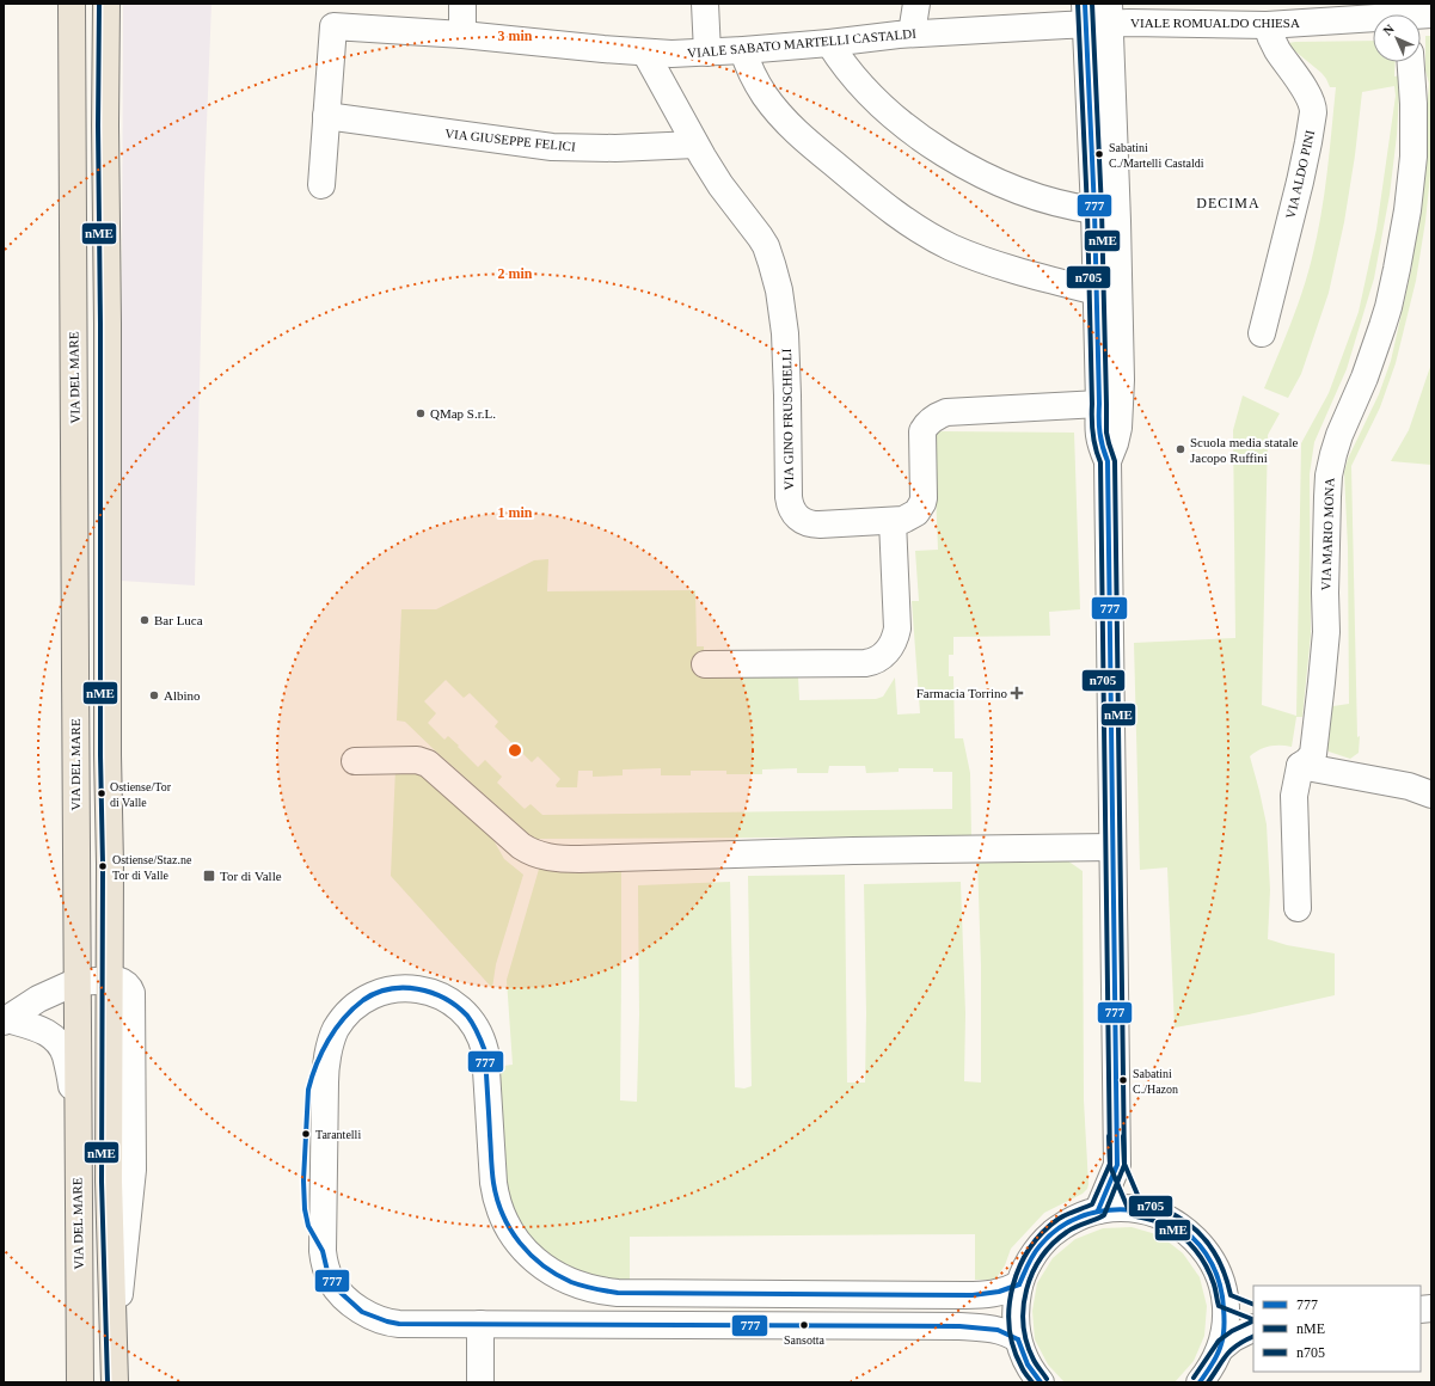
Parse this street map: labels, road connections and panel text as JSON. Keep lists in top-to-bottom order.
{
  "streets": {
    "main road": ["VIA DEL MARE"],
    "street": [
      "VIALE ROMUALDO CHIESA",
      "VIALE SABATO MARTELLI CASTALDI",
      "VIA GIUSEPPE FELICI",
      "VIA ALDO PINI",
      "VIA GINO FRUSCHELLI",
      "VIA MARIO MONA"
    ]
  },
  "crossings": [
    ["VIALE ROMUALDO CHIESA", "VIALE SABATO MARTELLI CASTALDI"],
    ["VIALE ROMUALDO CHIESA", "VIA ALDO PINI"],
    ["VIALE SABATO MARTELLI CASTALDI", "VIA GIUSEPPE FELICI"],
    ["VIALE SABATO MARTELLI CASTALDI", "VIA GINO FRUSCHELLI"],
    ["VIA GIUSEPPE FELICI", "VIA GINO FRUSCHELLI"]
  ],
  "districts": ["DECIMA"],
  "places": {
    "other": [
      "Sabatini C./Martelli Castaldi",
      "QMap S.r.L.",
      "Scuola media statale Jacopo Ruffini",
      "Bar Luca",
      "Albino",
      "Ostiense/Tor di Valle",
      "Ostiense/Staz.ne Tor di Valle",
      "Sabatini C./Hazon",
      "Tarantelli",
      "Sansotta"
    ],
    "health": ["Farmacia Torrino"],
    "transit": ["Tor di Valle"]
  },
  "lines": ["transit line 777", "transit line nME", "transit line n705"],
  "legend": ["777", "nME", "n705"],
  "north": "top left",
  "rings": ["3 min", "2 min", "1 min"]
}
